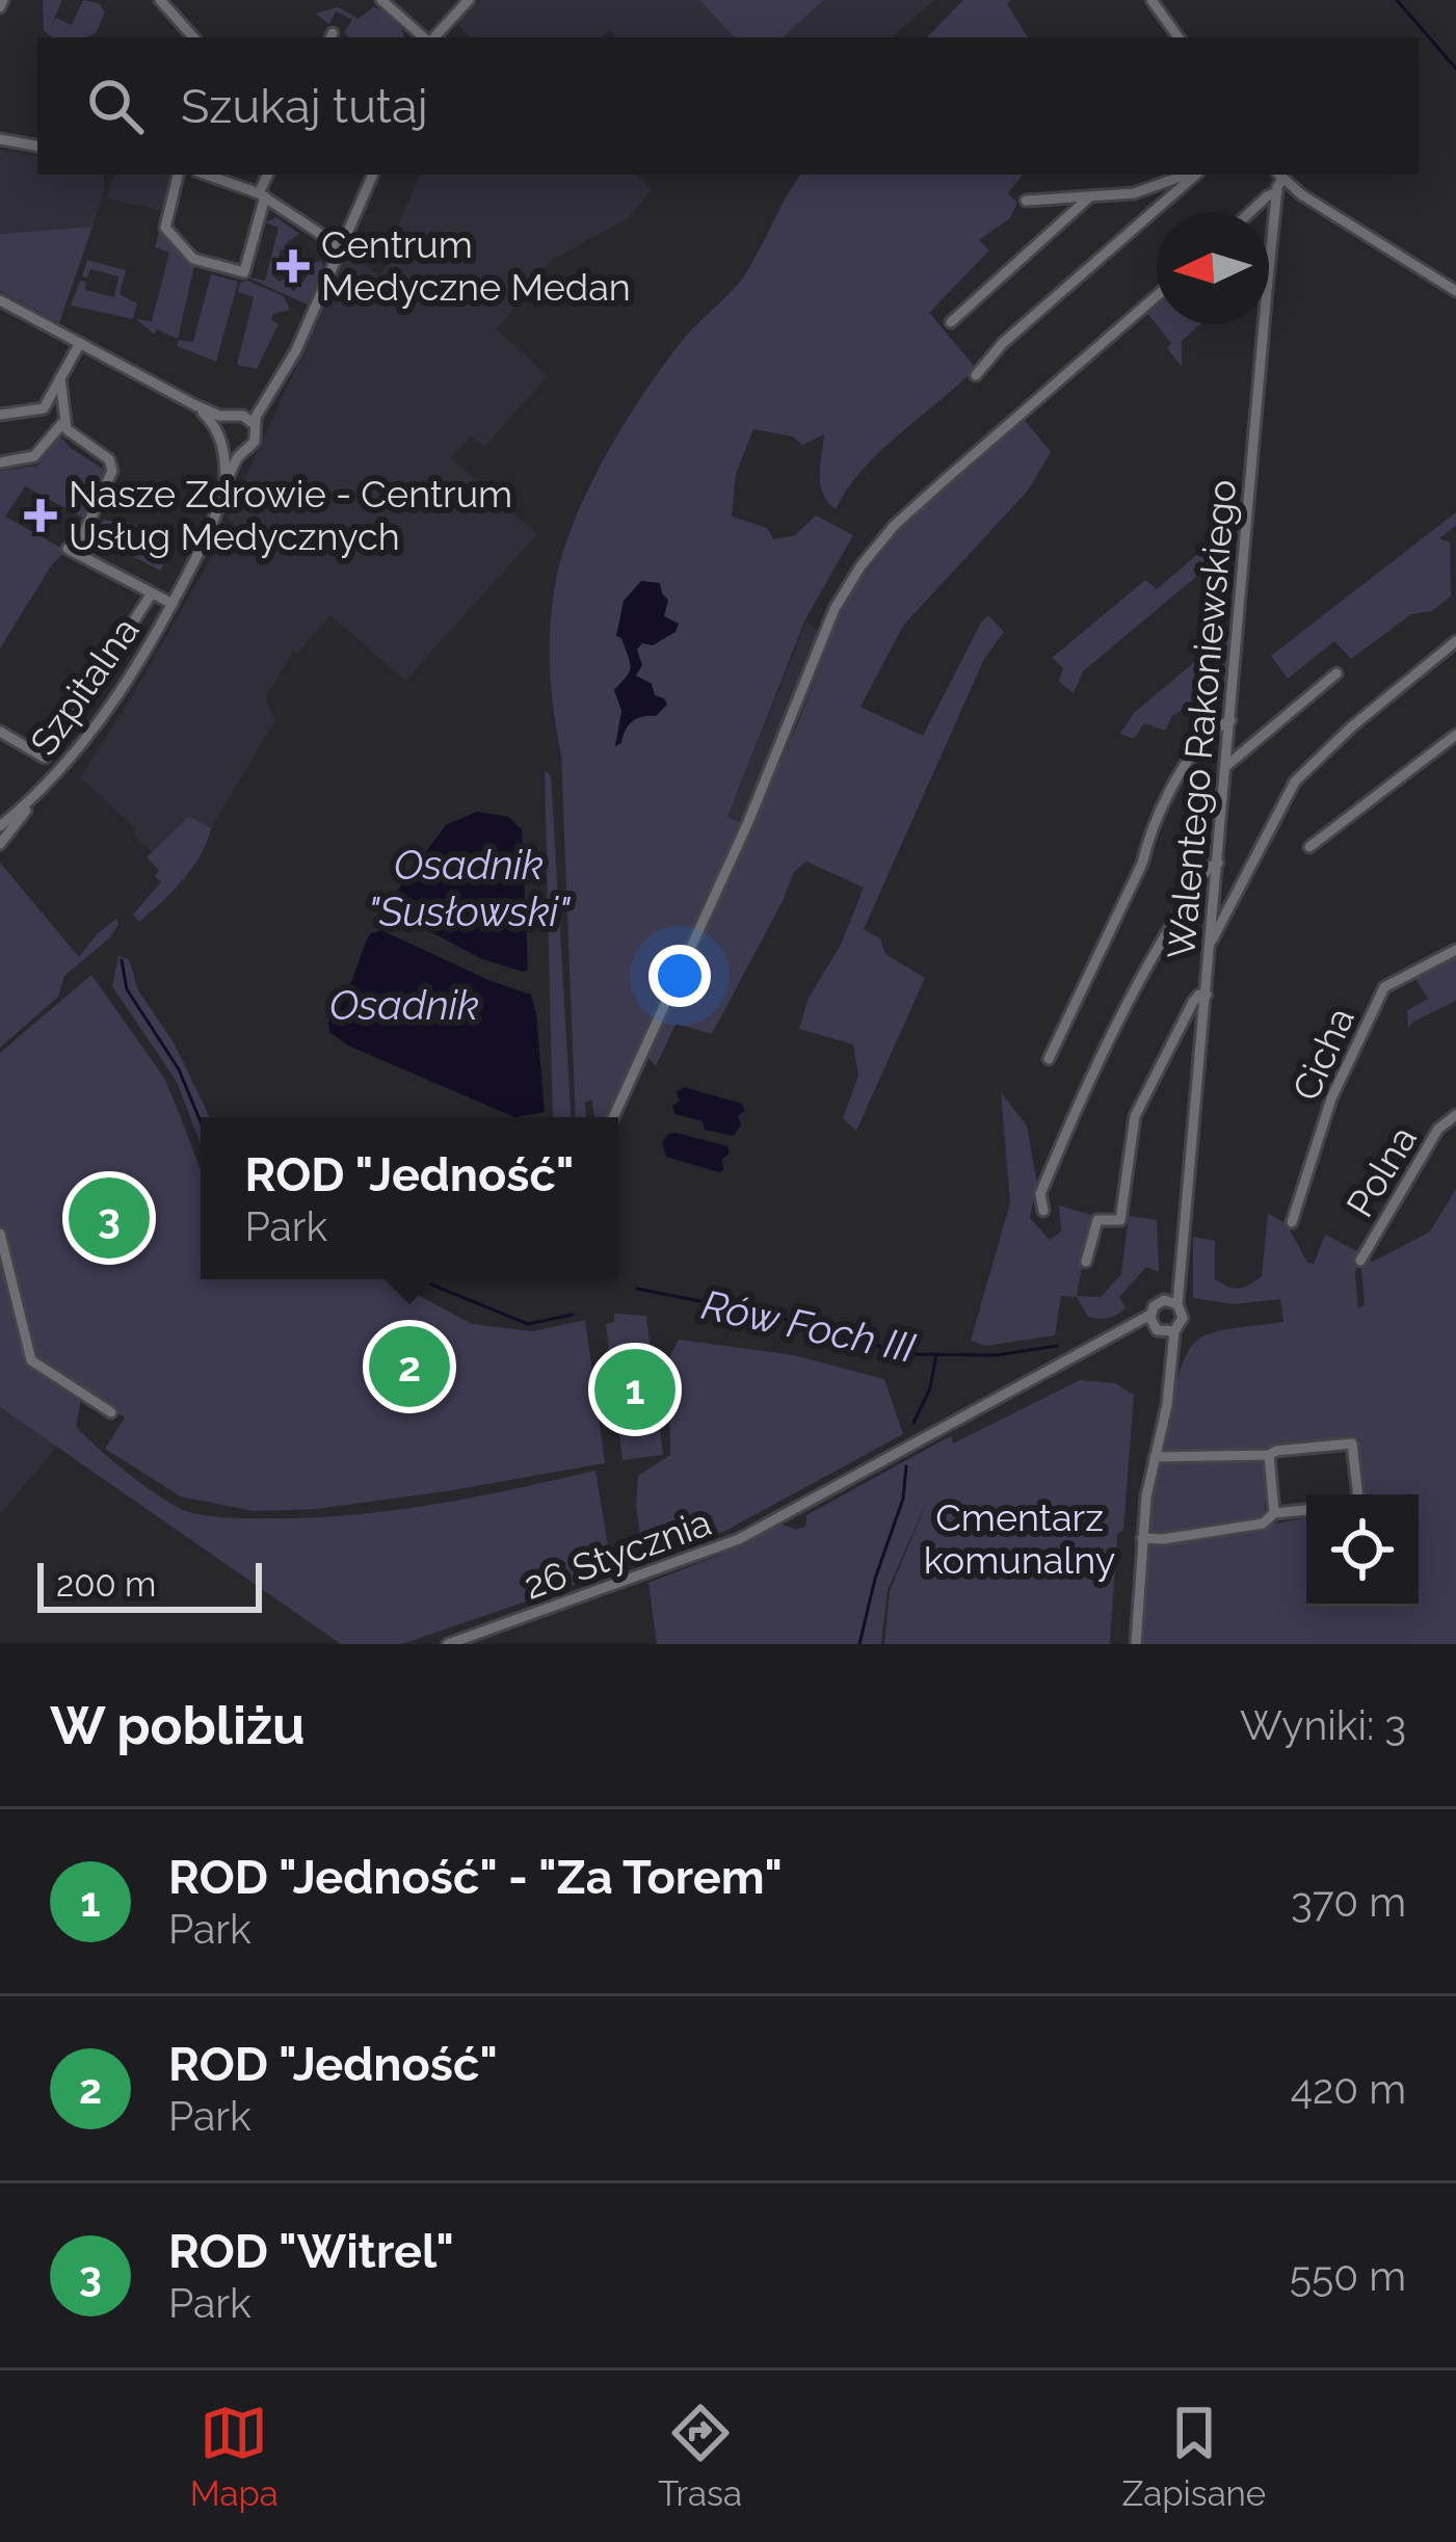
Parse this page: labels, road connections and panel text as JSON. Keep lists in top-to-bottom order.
{
  "streets": {
    "street": [
      "Szpitalna",
      "Walentego Rakoniewskiego",
      "Cicha",
      "Polna",
      "26 Stycznia"
    ]
  },
  "crossings": [
    ["Walentego Rakoniewskiego", "26 Stycznia"]
  ],
  "water": ["Osadnik \"Susłowski\"", "Osadnik", "Rów Foch III"],
  "parks": ["Cmentarz komunalny"],
  "places": {
    "health": ["Centrum Medyczne Medan", "Nasze Zdrowie - Centrum Usług Medycznych"]
  },
  "scale_bar": "200 m",
  "north": "left",
  "page": {
    "search": "Szukaj tutaj",
    "popup": ["ROD \"Jedność\"", "Park"],
    "pins": ["3", "2", "1"],
    "scale": "200 m",
    "heading": ["W pobliżu", "Wyniki: 3"],
    "list": [
      {
        "mark": "1",
        "name": "ROD \"Jedność\" - \"Za Torem\"",
        "note": "Park",
        "value": "370 m"
      },
      {
        "mark": "2",
        "name": "ROD \"Jedność\"",
        "note": "Park",
        "value": "420 m"
      },
      {
        "mark": "3",
        "name": "ROD \"Witrel\"",
        "note": "Park",
        "value": "550 m"
      }
    ],
    "nav": ["Mapa", "Trasa", "Zapisane"]
  }
}
